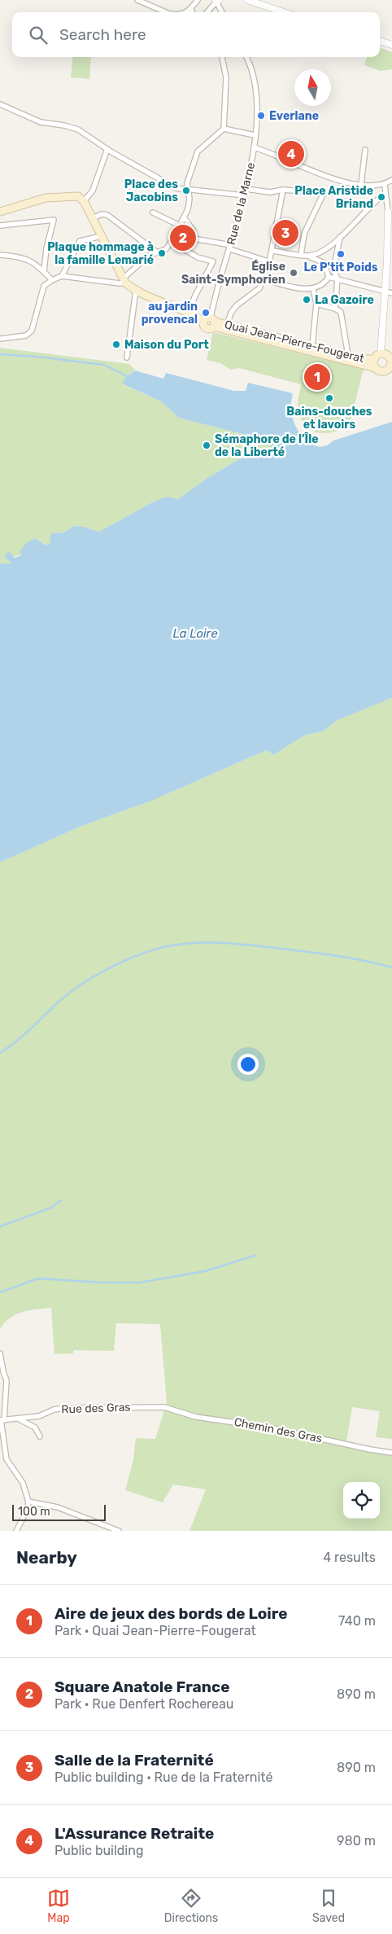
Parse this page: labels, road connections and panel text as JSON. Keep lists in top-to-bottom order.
{
  "streets": {
    "main road": ["Quai Jean-Pierre-Fougerat"],
    "street": ["Rue de la Marne", "Rue des Gras", "Chemin des Gras"]
  },
  "crossings": [
    ["Rue de la Marne", "Quai Jean-Pierre-Fougerat"],
    ["Rue des Gras", "Chemin des Gras"]
  ],
  "water": ["La Loire"],
  "places": [
    "Everlane",
    "Place des Jacobins",
    "Place Aristide Briand",
    "Plaque hommage à la famille Lemarié",
    "Le P'tit Poids",
    "Église Saint-Symphorien",
    "La Gazoire",
    "au jardin provencal",
    "Maison du Port",
    "Bains-douches et lavoirs",
    "Sémaphore de l’Île de la Liberté"
  ],
  "scale_bar": "100 m",
  "north": "top",
  "page": {
    "search": "Search here",
    "pins": [
      "4",
      "3",
      "2",
      "1"
    ],
    "scale": "100 m",
    "heading": ["Nearby", "4 results"],
    "list": [
      {
        "mark": "1",
        "name": "Aire de jeux des bords de Loire",
        "note": "Park · Quai Jean-Pierre-Fougerat",
        "value": "740 m"
      },
      {
        "mark": "2",
        "name": "Square Anatole France",
        "note": "Park · Rue Denfert Rochereau",
        "value": "890 m"
      },
      {
        "mark": "3",
        "name": "Salle de la Fraternité",
        "note": "Public building · Rue de la Fraternité",
        "value": "890 m"
      },
      {
        "mark": "4",
        "name": "L'Assurance Retraite",
        "note": "Public building",
        "value": "980 m"
      }
    ],
    "nav": ["Map", "Directions", "Saved"]
  }
}
